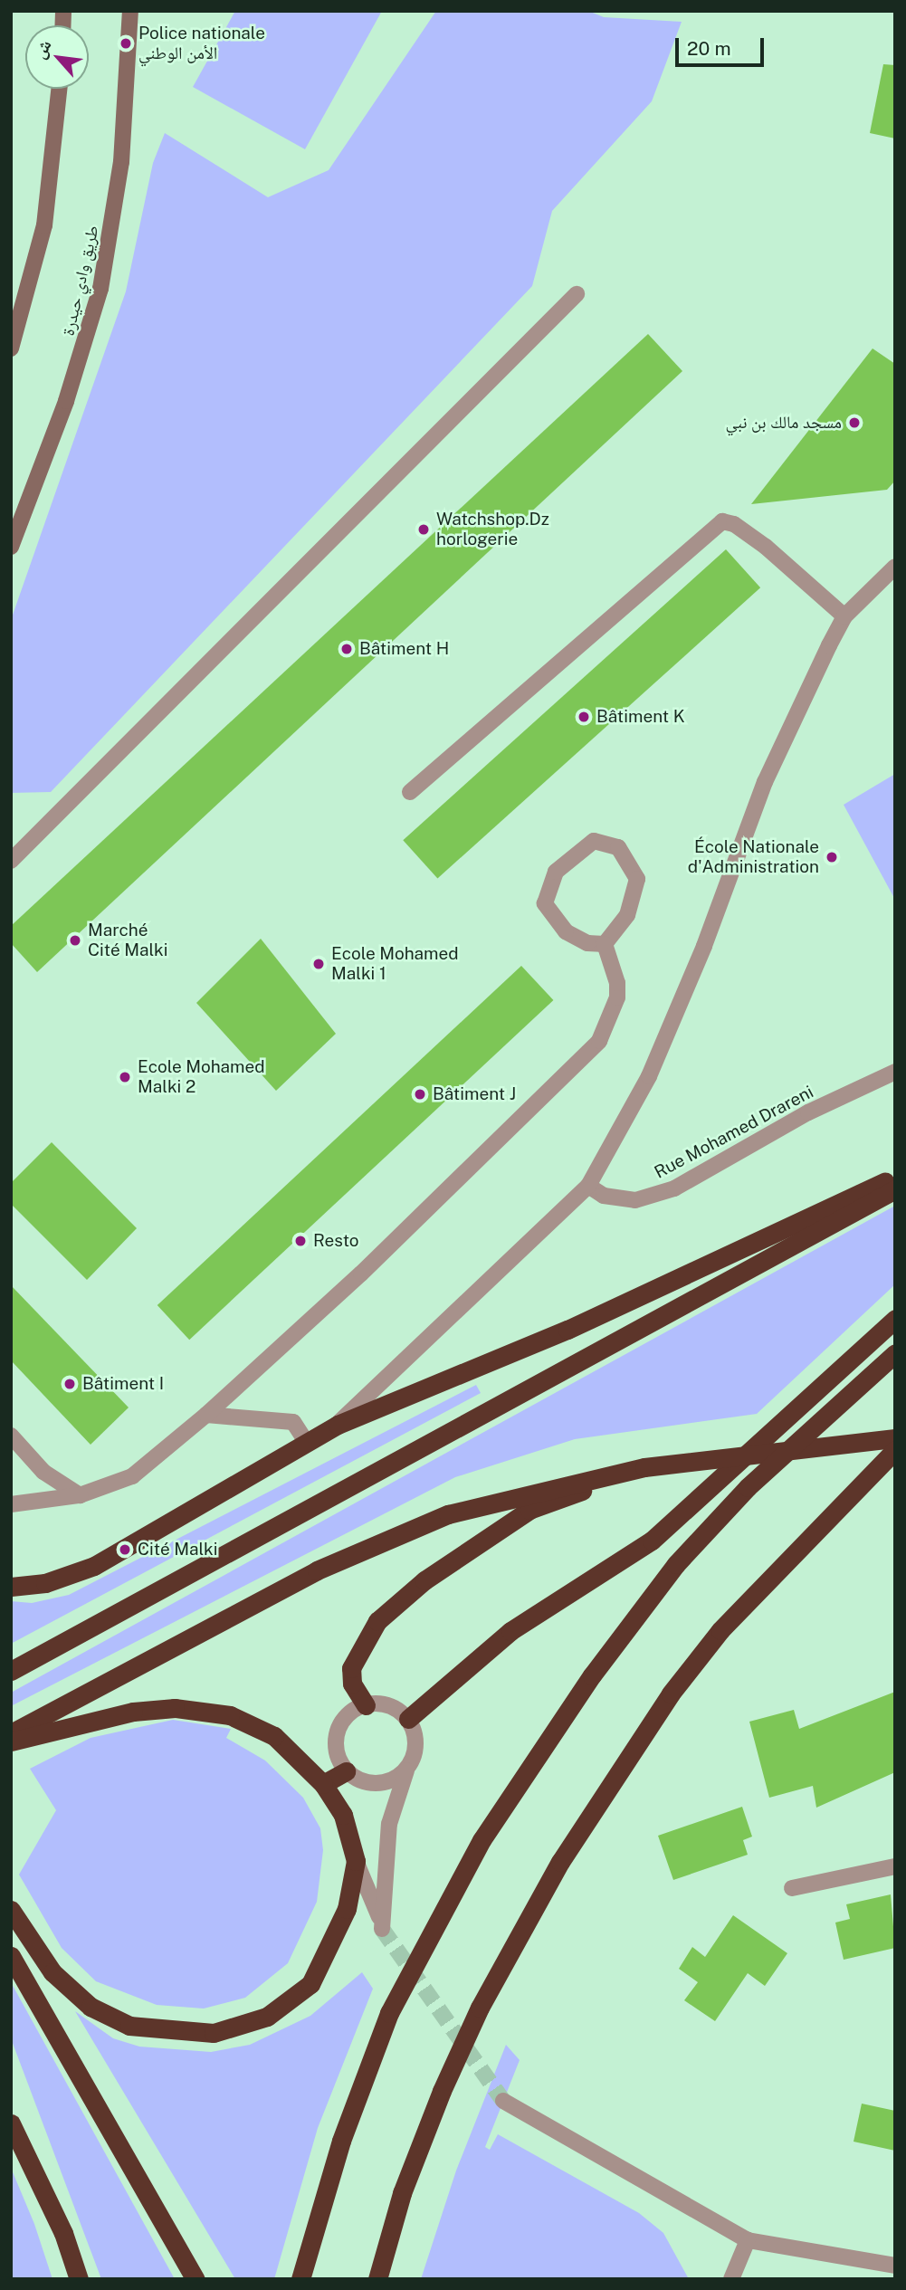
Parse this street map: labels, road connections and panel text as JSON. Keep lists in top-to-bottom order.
{
  "streets": {
    "main road": ["طريق وادي حيدرة"],
    "street": ["Rue Mohamed Drareni"]
  },
  "places": [
    "Police nationale الأمن الوطني",
    "مسجد مالك بن نبي",
    "Watchshop.Dz horlogerie",
    "Bâtiment H",
    "Bâtiment K",
    "École Nationale d'Administration",
    "Marché Cité Malki",
    "Ecole Mohamed Malki 1",
    "Ecole Mohamed Malki 2",
    "Bâtiment J",
    "Resto",
    "Bâtiment I",
    "Cité Malki"
  ],
  "scale_bar": "20 m",
  "north": "top left"
}
